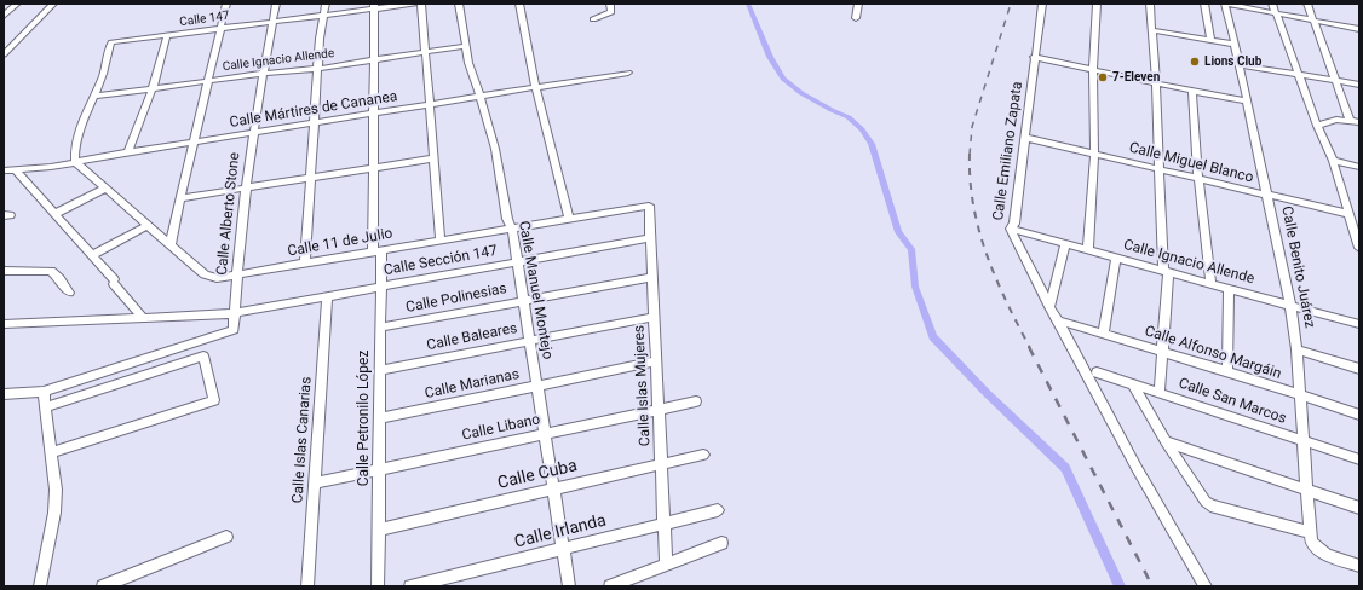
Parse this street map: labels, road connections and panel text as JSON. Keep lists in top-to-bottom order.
{
  "streets": {
    "street": [
      "Calle 147",
      "Calle Ignacio Allende",
      "Calle Mártires de Cananea",
      "Calle Emiliano Zapata",
      "Calle Miguel Blanco",
      "Calle Alberto Stone",
      "Calle 11 de Julio",
      "Calle Sección 147",
      "Calle Benito Juárez",
      "Calle Manuel Montejo",
      "Calle Polinesias",
      "Calle Baleares",
      "Calle Alfonso Margáin",
      "Calle Marianas",
      "Calle Islas Mujeres",
      "Calle San Marcos",
      "Calle Petronilo López",
      "Calle Libano",
      "Calle Islas Canarias",
      "Calle Cuba",
      "Calle Irlanda"
    ]
  },
  "crossings": [
    ["Calle 147", "Calle Ignacio Allende"],
    ["Calle 147", "Calle Alberto Stone"],
    ["Calle 147", "Calle Petronilo López"],
    ["Calle Ignacio Allende", "Calle Emiliano Zapata"],
    ["Calle Ignacio Allende", "Calle Alberto Stone"],
    ["Calle Ignacio Allende", "Calle Benito Juárez"],
    ["Calle Ignacio Allende", "Calle Manuel Montejo"],
    ["Calle Ignacio Allende", "Calle Petronilo López"],
    ["Calle Mártires de Cananea", "Calle Alberto Stone"],
    ["Calle Mártires de Cananea", "Calle 11 de Julio"],
    ["Calle Mártires de Cananea", "Calle Manuel Montejo"],
    ["Calle Mártires de Cananea", "Calle Petronilo López"],
    ["Calle Emiliano Zapata", "Calle Miguel Blanco"],
    ["Calle Emiliano Zapata", "Calle Alfonso Margáin"],
    ["Calle Miguel Blanco", "Calle Benito Juárez"],
    ["Calle Alberto Stone", "Calle 11 de Julio"],
    ["Calle Alberto Stone", "Calle Sección 147"],
    ["Calle 11 de Julio", "Calle Manuel Montejo"],
    ["Calle 11 de Julio", "Calle Islas Mujeres"],
    ["Calle 11 de Julio", "Calle Petronilo López"],
    ["Calle Sección 147", "Calle Manuel Montejo"],
    ["Calle Sección 147", "Calle Islas Mujeres"],
    ["Calle Sección 147", "Calle Petronilo López"],
    ["Calle Sección 147", "Calle Islas Canarias"],
    ["Calle Benito Juárez", "Calle Alfonso Margáin"],
    ["Calle Benito Juárez", "Calle San Marcos"],
    ["Calle Manuel Montejo", "Calle Polinesias"],
    ["Calle Manuel Montejo", "Calle Baleares"],
    ["Calle Manuel Montejo", "Calle Marianas"],
    ["Calle Manuel Montejo", "Calle Libano"],
    ["Calle Manuel Montejo", "Calle Cuba"],
    ["Calle Manuel Montejo", "Calle Irlanda"],
    ["Calle Polinesias", "Calle Islas Mujeres"],
    ["Calle Polinesias", "Calle Petronilo López"],
    ["Calle Baleares", "Calle Islas Mujeres"],
    ["Calle Baleares", "Calle Petronilo López"],
    ["Calle Marianas", "Calle Islas Mujeres"],
    ["Calle Marianas", "Calle Petronilo López"],
    ["Calle Islas Mujeres", "Calle Libano"],
    ["Calle Islas Mujeres", "Calle Cuba"],
    ["Calle Islas Mujeres", "Calle Irlanda"],
    ["Calle Petronilo López", "Calle Libano"],
    ["Calle Petronilo López", "Calle Cuba"],
    ["Calle Libano", "Calle Islas Canarias"]
  ],
  "places": ["Lions Club", "7-Eleven"]
}
